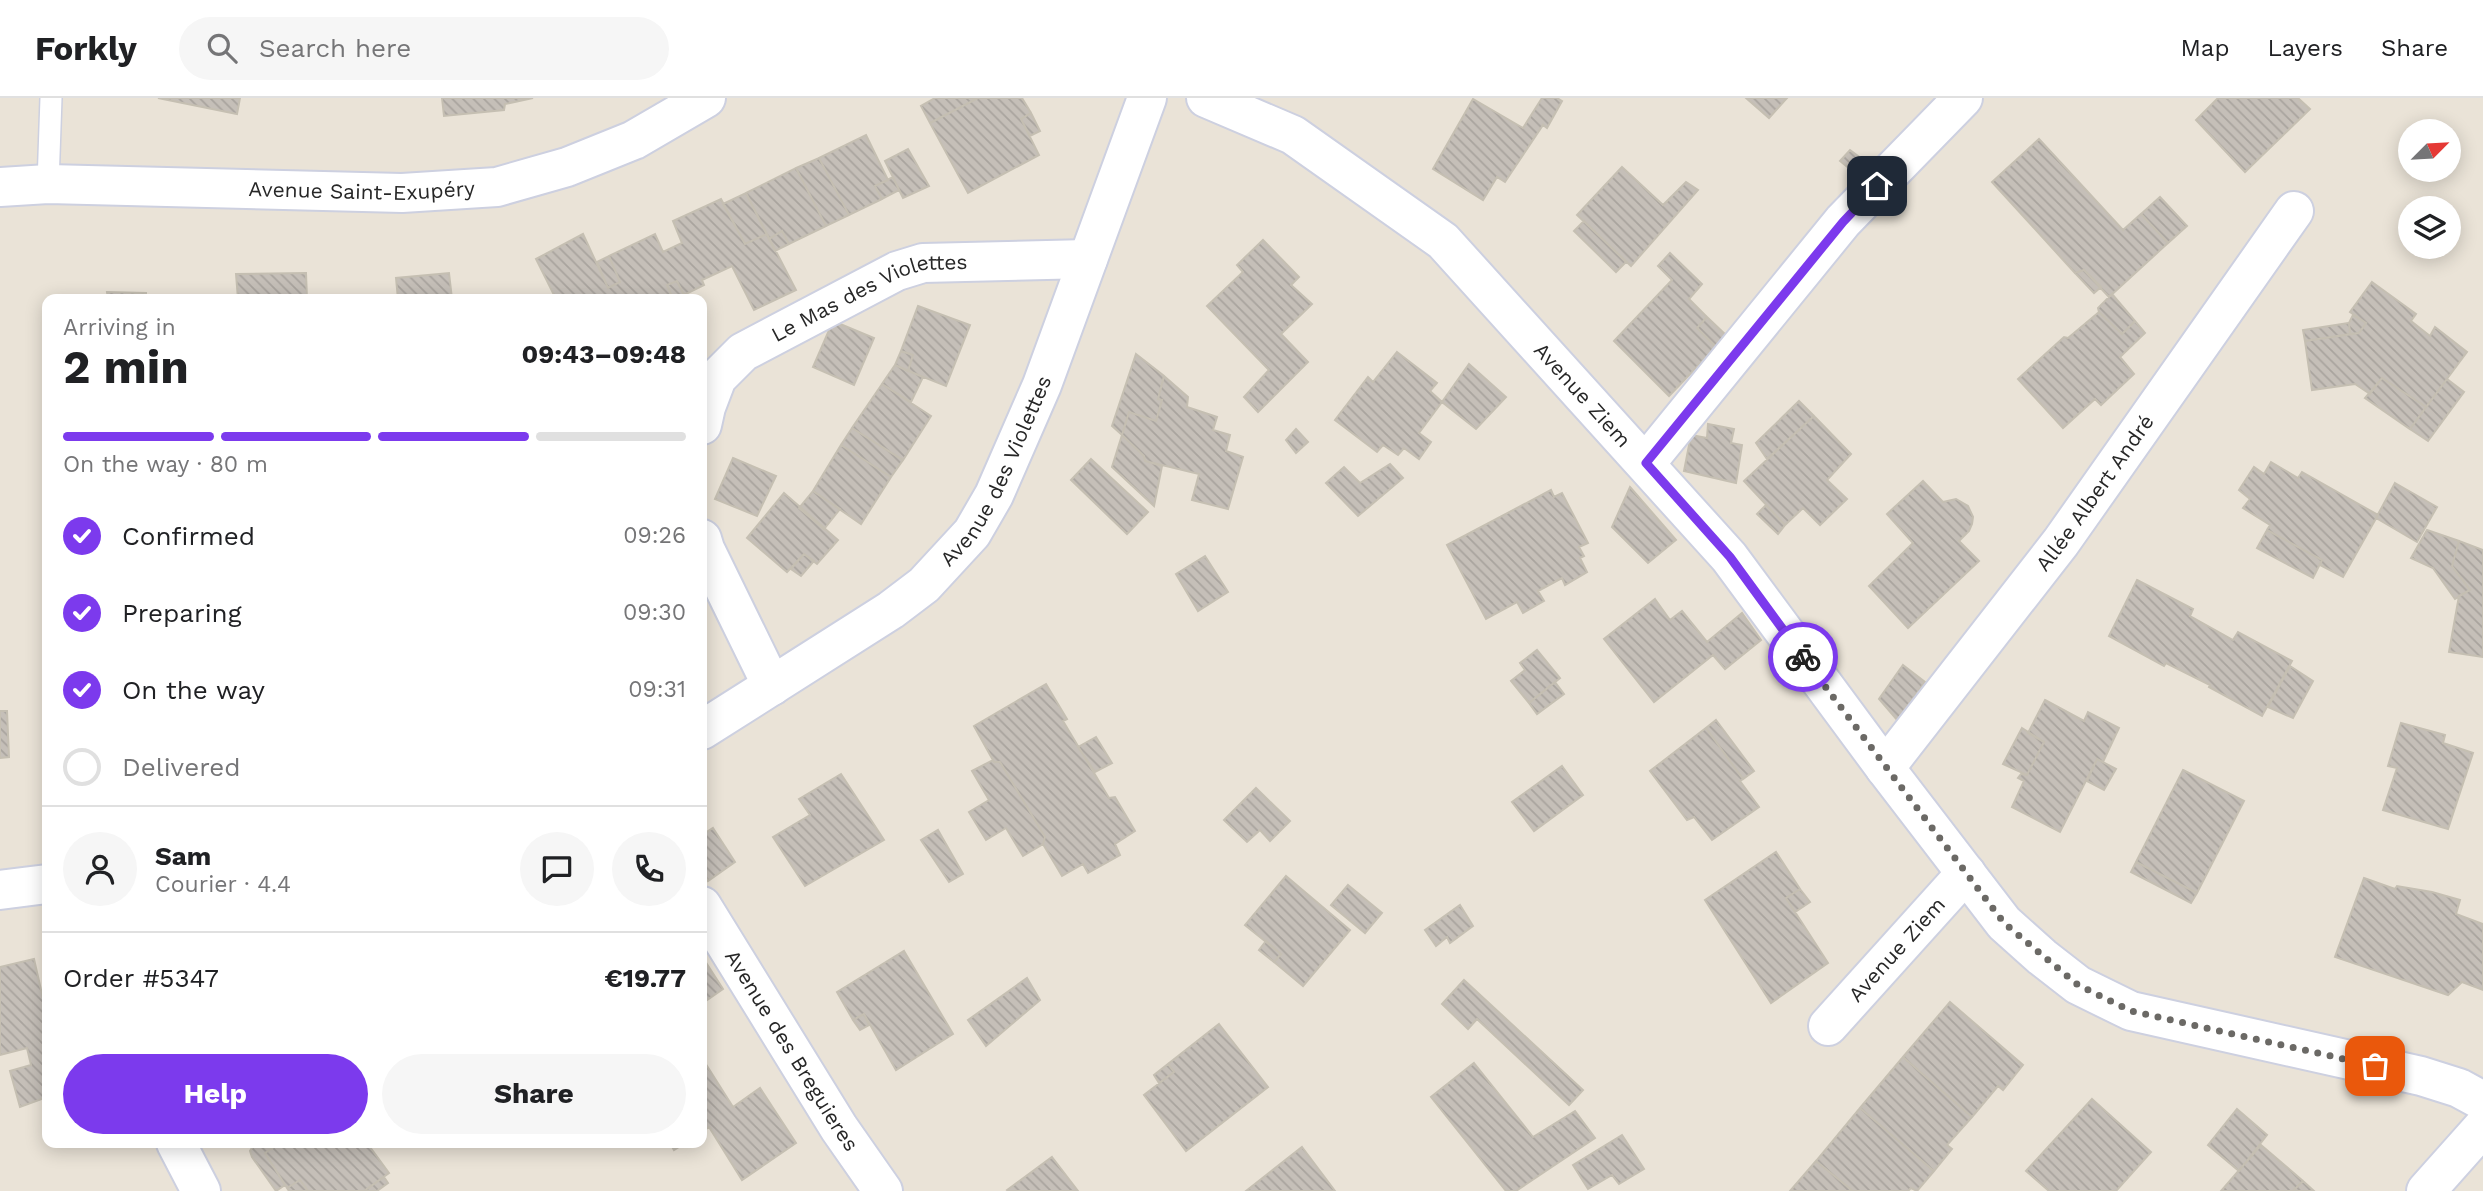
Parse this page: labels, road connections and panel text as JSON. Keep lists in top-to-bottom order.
{
  "streets": {
    "street": [
      "Avenue Saint-Exupéry",
      "Le Mas des Violettes",
      "Avenue Ziem",
      "Avenue des Violettes",
      "Allée Albert André",
      "Avenue des Breguieres"
    ]
  },
  "crossings": [
    ["Le Mas des Violettes", "Avenue des Violettes"],
    ["Avenue Ziem", "Allée Albert André"]
  ],
  "north": "top right",
  "page": {
    "header": "Forkly",
    "search": "Search here",
    "nav": ["Map", "Layers", "Share"],
    "heading": ["2 min", "Arriving in", "09:43–09:48"],
    "panel": [
      "Sam",
      "Courier · 4.4",
      "Order #5347",
      "€19.77"
    ],
    "bar": "On the way · 80 m",
    "list": [
      ["Confirmed", "09:26"],
      ["Preparing", "09:30"],
      ["On the way", "09:31"],
      "Delivered"
    ],
    "buttons": ["Help", "Share"]
  }
}
